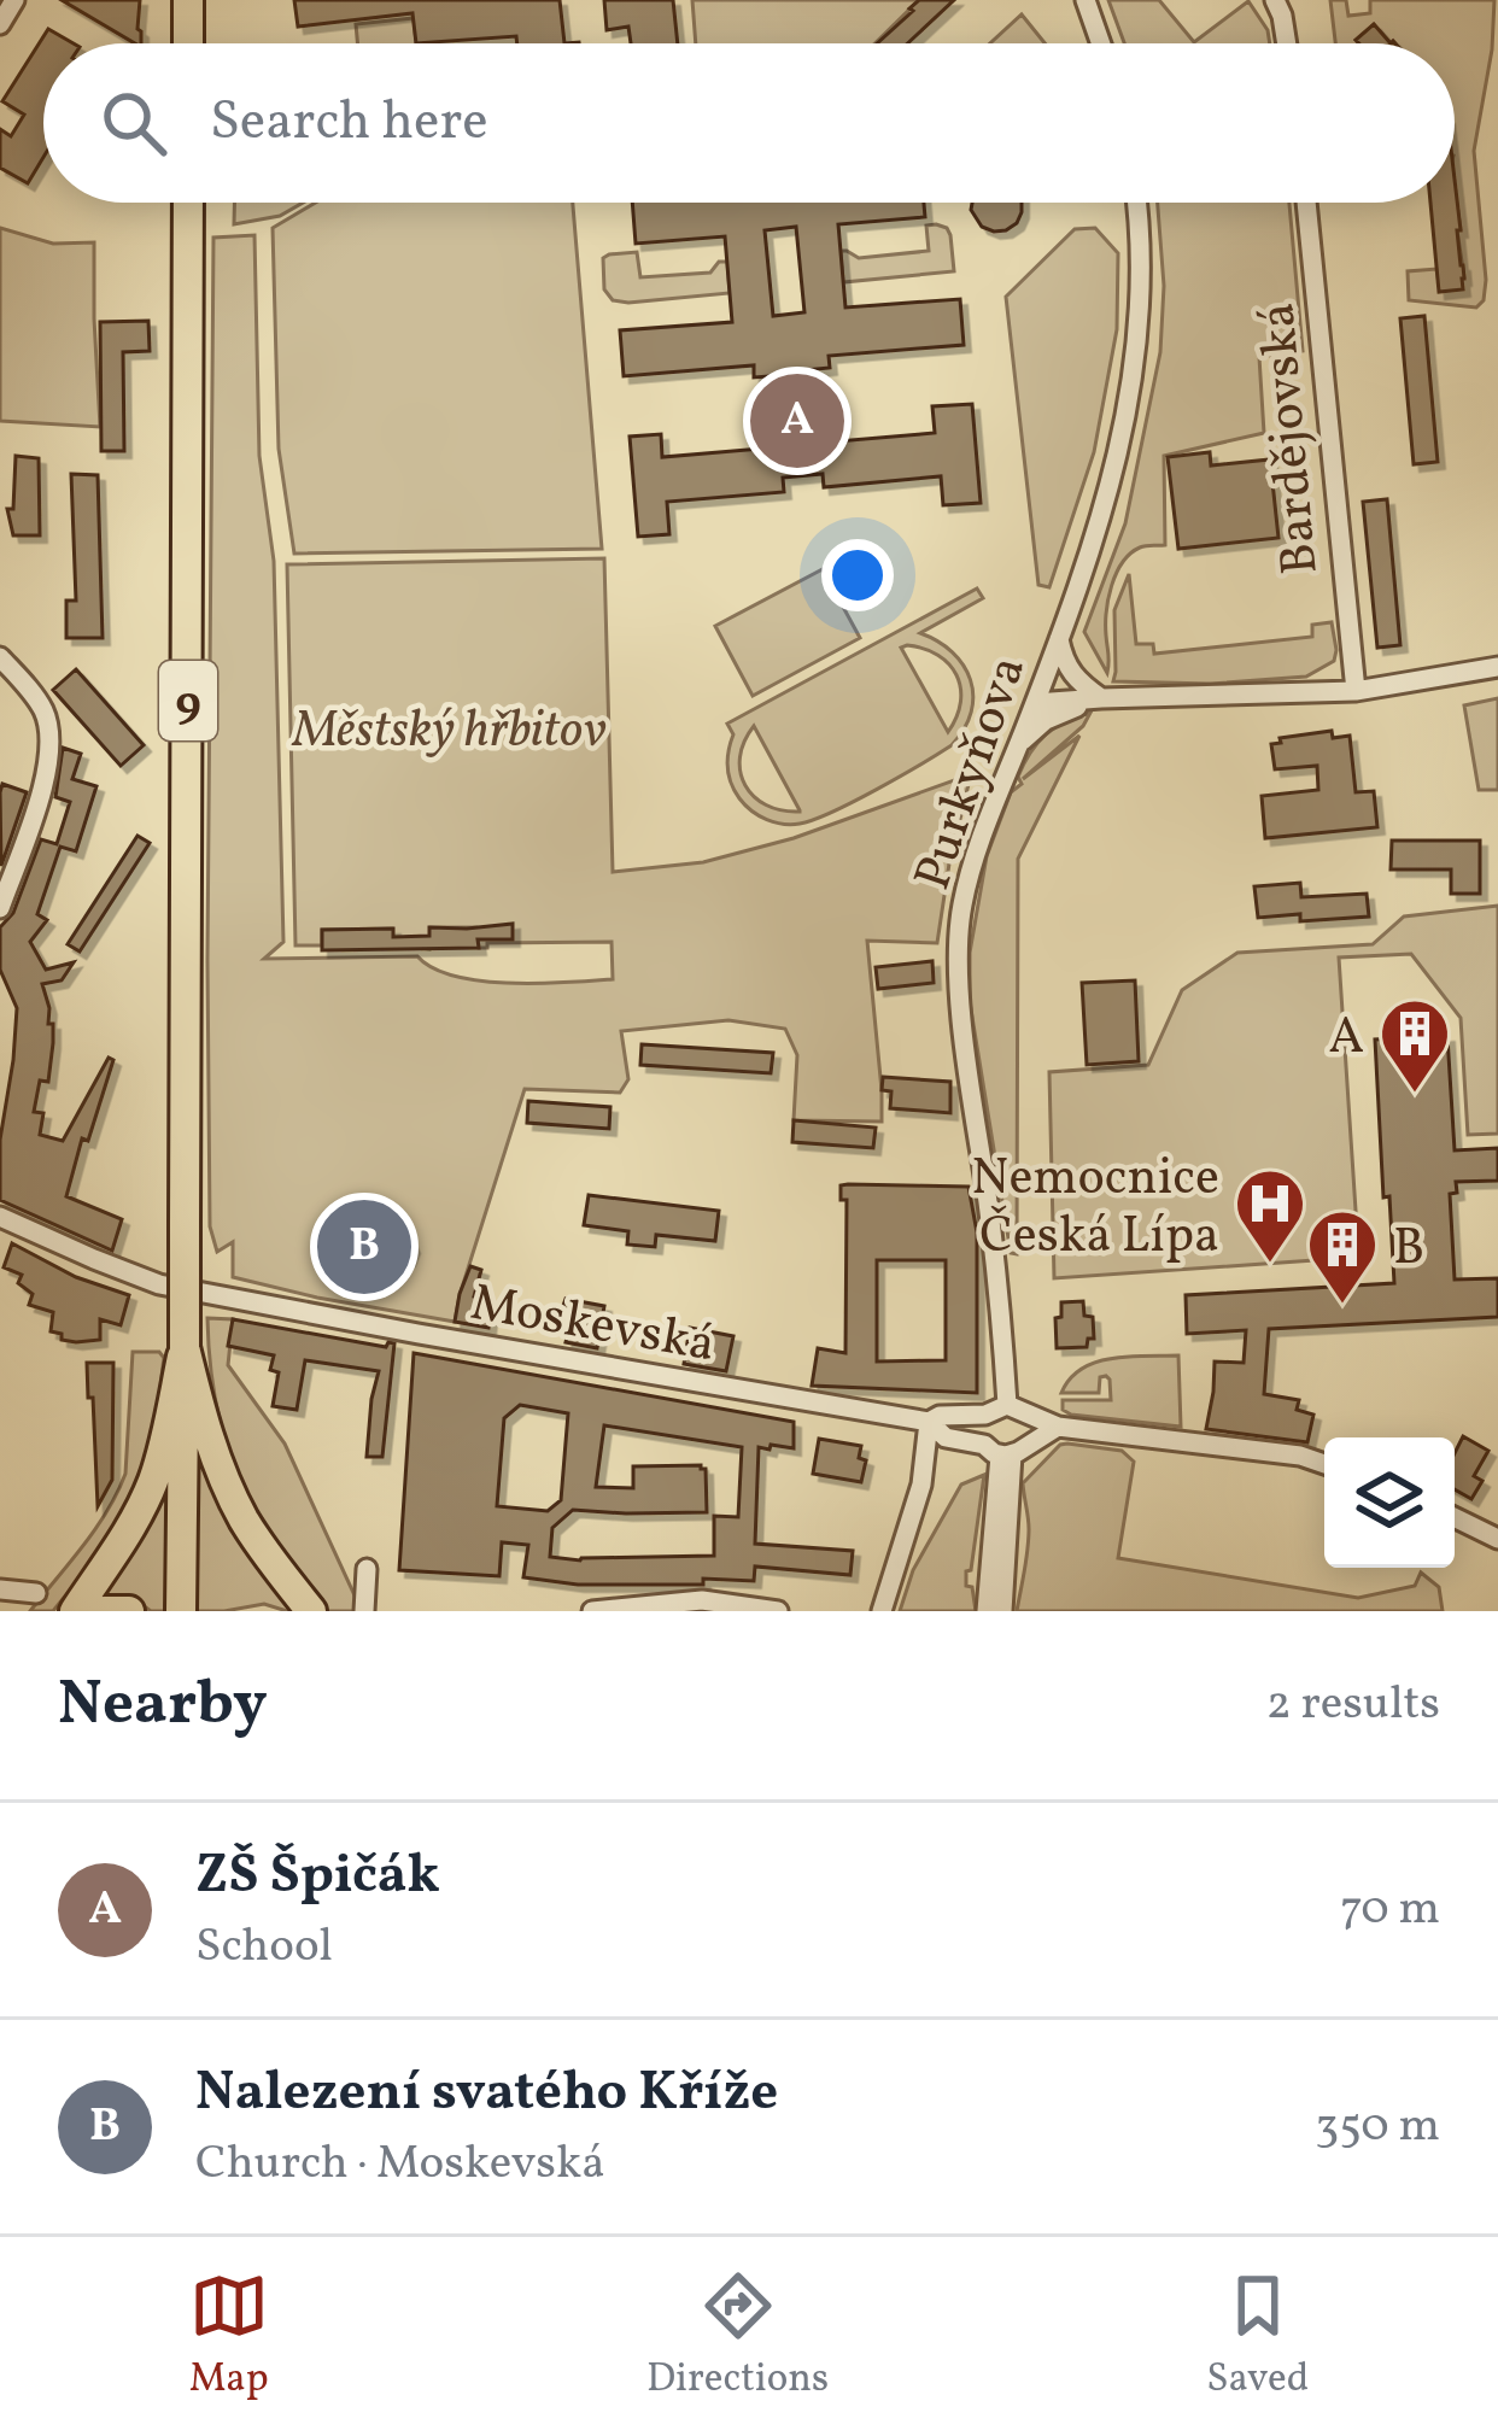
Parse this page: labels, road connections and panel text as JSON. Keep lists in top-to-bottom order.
{
  "streets": {
    "main road": ["9"],
    "street": ["Bardějovská", "Purkyňova", "Moskevská"]
  },
  "parks": ["Městský hřbitov"],
  "places": {
    "building": ["A", "B"],
    "hospital": ["Nemocnice Česká Lípa"]
  },
  "page": {
    "search": "Search here",
    "pins": ["A", "B"],
    "heading": ["Nearby", "2 results"],
    "list": [
      {
        "mark": "A",
        "name": "ZŠ Špičák",
        "note": "School",
        "value": "70 m"
      },
      {
        "mark": "B",
        "name": "Nalezení svatého Kříže",
        "note": "Church · Moskevská",
        "value": "350 m"
      }
    ],
    "nav": ["Map", "Directions", "Saved"]
  }
}
